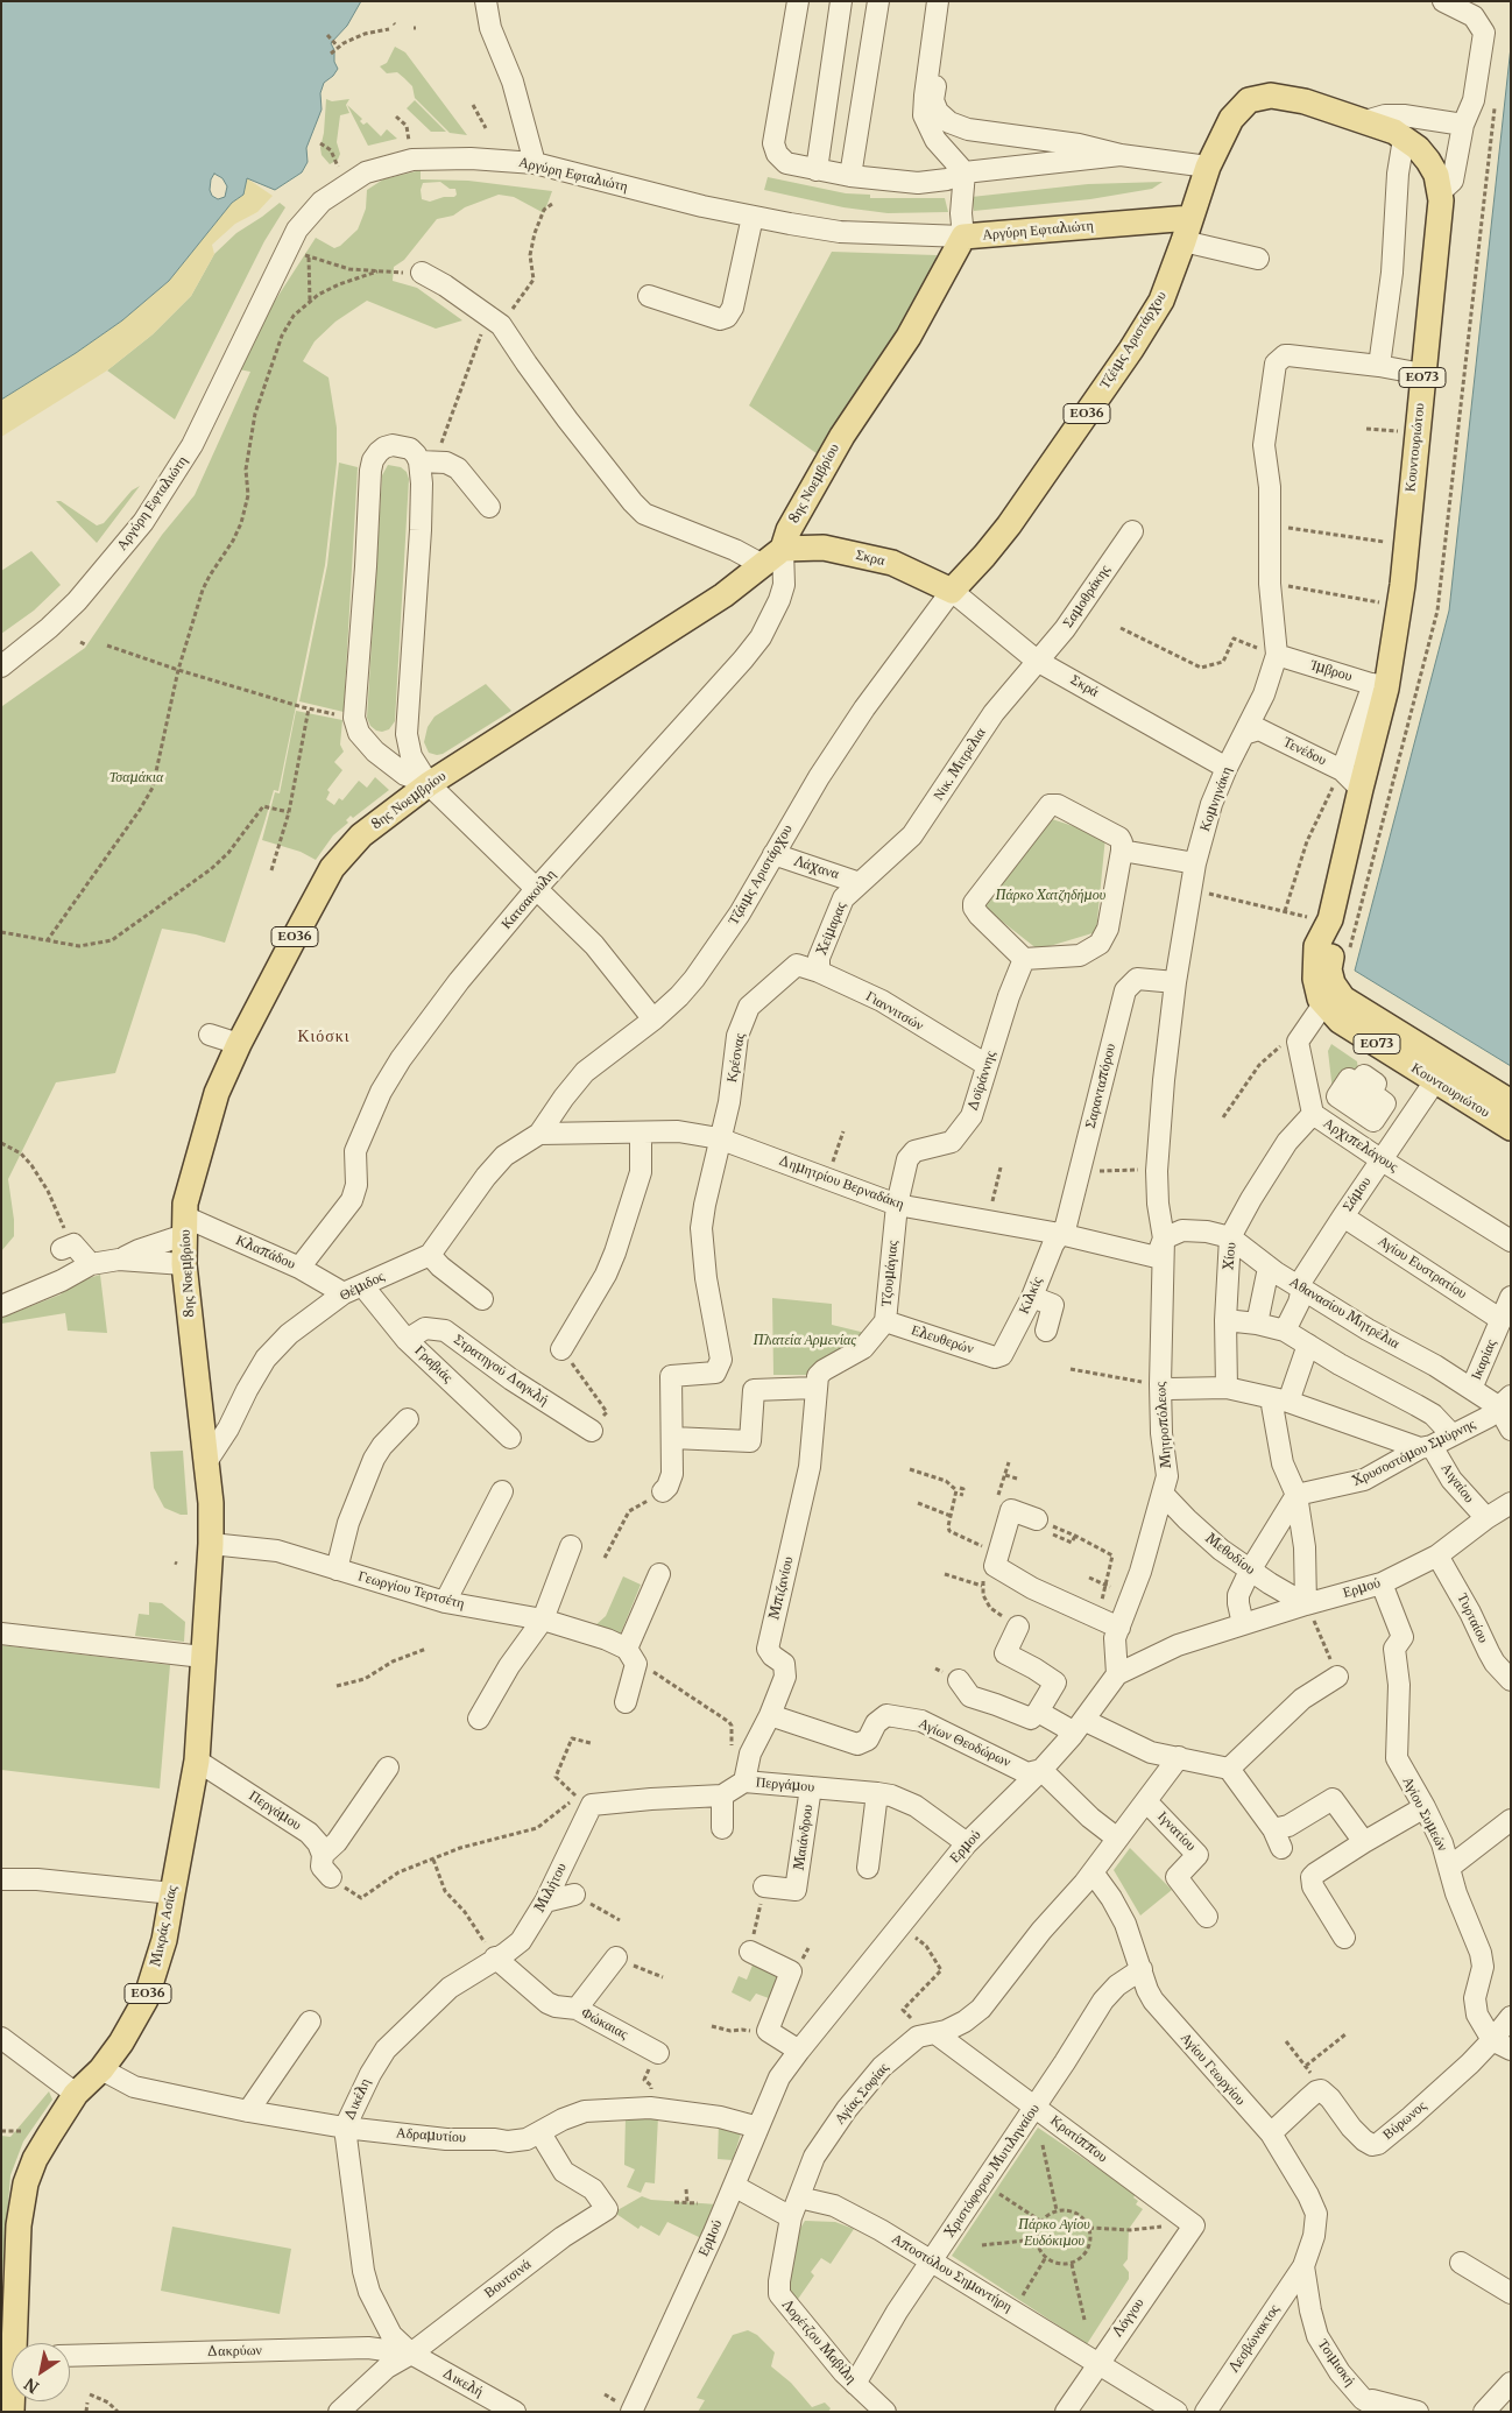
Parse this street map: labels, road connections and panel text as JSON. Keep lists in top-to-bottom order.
{
  "streets": {
    "main road": [
      "Αργύρη Εφταλιώτη",
      "Τζέιμς Αριστάρχου",
      "ΕΟ73",
      "ΕΟ36",
      "Κουντουριώτου",
      "8ης Νοεμβρίου",
      "Σκρα",
      "Μικράς Ασίας"
    ],
    "street": [
      "Σαμοθράκης",
      "Ίμβρου",
      "Σκρά",
      "Τενέδου",
      "Νικ. Μιτρελια",
      "Κομνηνάκη",
      "Λάχανα",
      "Τζάιμς Αριστάρχου",
      "Κατσακούλη",
      "Χείμαρας",
      "Γιαννιτσών",
      "Κρέσνας",
      "Δοϊράννης",
      "Σαρανταπόρου",
      "Αρχιπελάγους",
      "Δημητρίου Βερναδάκη",
      "Σάμου",
      "Κλαπάδου",
      "Χίου",
      "Αγίου Ευστρατίου",
      "Τζουμάγιας",
      "Θέμιδος",
      "Κιλκίς",
      "Αθανασίου Μητρέλια",
      "Ελευθερών",
      "Ικαρίας",
      "Γραβιάς",
      "Στρατηγού Δαγκλή",
      "Μητροπόλεως",
      "Χρυσοστόμου Σμύρνης",
      "Αιγαίου",
      "Μεθοδίου",
      "Μπιζανίου",
      "Ερμού",
      "Γεωργίου Τερτσέτη",
      "Τυρταίου",
      "Αγίων Θεοδώρων",
      "Περγάμου",
      "Αγίου Συμεών",
      "Ιγνατίου",
      "Μαιάνδρου",
      "Μιλήτου",
      "Φώκαιας",
      "Αγίου Γεωργίου",
      "Αγίας Σοφίας",
      "Δικέλη",
      "Βύρωνος",
      "Αδραμυτίου",
      "Κρατίππου",
      "Χριστόφορου Μυτιληναίου",
      "Αποστόλου Σημαντήρη",
      "Βουτσινά",
      "Λόγγου",
      "Λεσβώνακτος",
      "Λορέτζου Μαβίλη",
      "Δακρύων",
      "Τσιμισκή",
      "Δικελή"
    ]
  },
  "crossings": [
    ["Αργύρη Εφταλιώτη", "Τζέιμς Αριστάρχου"],
    ["Αργύρη Εφταλιώτη", "Κουντουριώτου"],
    ["Αργύρη Εφταλιώτη", "8ης Νοεμβρίου"],
    ["Τζέιμς Αριστάρχου", "Κουντουριώτου"],
    ["Τζέιμς Αριστάρχου", "Σκρα"],
    ["Τζέιμς Αριστάρχου", "Σκρά"],
    ["Τζέιμς Αριστάρχου", "Τζάιμς Αριστάρχου"],
    ["Κουντουριώτου", "Ίμβρου"],
    ["Κουντουριώτου", "Τενέδου"],
    ["Κουντουριώτου", "Σάμου"],
    ["8ης Νοεμβρίου", "Σκρα"],
    ["8ης Νοεμβρίου", "Κατσακούλη"],
    ["8ης Νοεμβρίου", "Κλαπάδου"],
    ["8ης Νοεμβρίου", "Θέμιδος"],
    ["8ης Νοεμβρίου", "Γεωργίου Τερτσέτη"],
    ["8ης Νοεμβρίου", "Μικράς Ασίας"],
    ["Σκρα", "Σκρά"],
    ["Σκρα", "Τζάιμς Αριστάρχου"],
    ["Σκρα", "Κατσακούλη"],
    ["Σαμοθράκης", "Σκρά"],
    ["Σαμοθράκης", "Νικ. Μιτρελια"],
    ["Ίμβρου", "Κομνηνάκη"],
    ["Σκρά", "Νικ. Μιτρελια"],
    ["Σκρά", "Κομνηνάκη"],
    ["Σκρά", "Τζάιμς Αριστάρχου"],
    ["Τενέδου", "Κομνηνάκη"],
    ["Νικ. Μιτρελια", "Χείμαρας"],
    ["Κομνηνάκη", "Σαρανταπόρου"],
    ["Κομνηνάκη", "Δημητρίου Βερναδάκη"],
    ["Κομνηνάκη", "Αθανασίου Μητρέλια"],
    ["Κομνηνάκη", "Μητροπόλεως"],
    ["Λάχανα", "Τζάιμς Αριστάρχου"],
    ["Λάχανα", "Χείμαρας"],
    ["Τζάιμς Αριστάρχου", "Δημητρίου Βερναδάκη"],
    ["Κατσακούλη", "Κλαπάδου"],
    ["Χείμαρας", "Γιαννιτσών"],
    ["Γιαννιτσών", "Κρέσνας"],
    ["Γιαννιτσών", "Δοϊράννης"],
    ["Κρέσνας", "Δημητρίου Βερναδάκη"],
    ["Δοϊράννης", "Δημητρίου Βερναδάκη"],
    ["Δοϊράννης", "Τζουμάγιας"],
    ["Σαρανταπόρου", "Δημητρίου Βερναδάκη"],
    ["Σαρανταπόρου", "Κιλκίς"],
    ["Αρχιπελάγους", "Σάμου"],
    ["Αρχιπελάγους", "Χίου"],
    ["Δημητρίου Βερναδάκη", "Τζουμάγιας"],
    ["Δημητρίου Βερναδάκη", "Κιλκίς"],
    ["Δημητρίου Βερναδάκη", "Αθανασίου Μητρέλια"],
    ["Δημητρίου Βερναδάκη", "Μητροπόλεως"],
    ["Σάμου", "Αγίου Ευστρατίου"],
    ["Σάμου", "Αθανασίου Μητρέλια"],
    ["Κλαπάδου", "Θέμιδος"],
    ["Κλαπάδου", "Γραβιάς"],
    ["Χίου", "Αθανασίου Μητρέλια"],
    ["Αγίου Ευστρατίου", "Ικαρίας"],
    ["Τζουμάγιας", "Ελευθερών"],
    ["Τζουμάγιας", "Μπιζανίου"],
    ["Θέμιδος", "Γραβιάς"],
    ["Κιλκίς", "Ελευθερών"],
    ["Αθανασίου Μητρέλια", "Ικαρίας"],
    ["Αθανασίου Μητρέλια", "Μητροπόλεως"],
    ["Αθανασίου Μητρέλια", "Χρυσοστόμου Σμύρνης"],
    ["Γραβιάς", "Στρατηγού Δαγκλή"],
    ["Μητροπόλεως", "Μεθοδίου"],
    ["Μητροπόλεως", "Ερμού"],
    ["Χρυσοστόμου Σμύρνης", "Αιγαίου"],
    ["Αιγαίου", "Ερμού"],
    ["Μεθοδίου", "Ερμού"],
    ["Μπιζανίου", "Αγίων Θεοδώρων"],
    ["Μπιζανίου", "Περγάμου"],
    ["Ερμού", "Τυρταίου"],
    ["Ερμού", "Αγίων Θεοδώρων"],
    ["Ερμού", "Περγάμου"],
    ["Ερμού", "Αγίου Συμεών"],
    ["Ερμού", "Αδραμυτίου"],
    ["Γεωργίου Τερτσέτη", "Μικράς Ασίας"],
    ["Περγάμου", "Μαιάνδρου"],
    ["Περγάμου", "Μιλήτου"],
    ["Περγάμου", "Μικράς Ασίας"],
    ["Αγίου Συμεών", "Βύρωνος"],
    ["Ιγνατίου", "Αγίου Γεωργίου"],
    ["Ιγνατίου", "Αγίας Σοφίας"],
    ["Μιλήτου", "Φώκαιας"],
    ["Μιλήτου", "Δικέλη"],
    ["Μικράς Ασίας", "Αδραμυτίου"],
    ["Φώκαιας", "Δικέλη"],
    ["Αγίου Γεωργίου", "Αγίας Σοφίας"],
    ["Αγίου Γεωργίου", "Χριστόφορου Μυτιληναίου"],
    ["Αγίου Γεωργίου", "Λεσβώνακτος"],
    ["Αγίου Γεωργίου", "Τσιμισκή"],
    ["Αγίας Σοφίας", "Κρατίππου"],
    ["Αγίας Σοφίας", "Αποστόλου Σημαντήρη"],
    ["Αγίας Σοφίας", "Λορέτζου Μαβίλη"],
    ["Δικέλη", "Αδραμυτίου"],
    ["Δικέλη", "Βουτσινά"],
    ["Δικέλη", "Δακρύων"],
    ["Δικέλη", "Δικελή"],
    ["Αδραμυτίου", "Βουτσινά"],
    ["Κρατίππου", "Χριστόφορου Μυτιληναίου"],
    ["Κρατίππου", "Λόγγου"],
    ["Χριστόφορου Μυτιληναίου", "Αποστόλου Σημαντήρη"],
    ["Χριστόφορου Μυτιληναίου", "Λορέτζου Μαβίλη"],
    ["Αποστόλου Σημαντήρη", "Λόγγου"],
    ["Βουτσινά", "Δακρύων"],
    ["Βουτσινά", "Δικελή"],
    ["Λεσβώνακτος", "Τσιμισκή"],
    ["Δακρύων", "Δικελή"]
  ],
  "districts": ["Κιόσκι"],
  "parks": [
    "Τσαμάκια",
    "Πάρκο Χατζηδήμου",
    "Πλατεία Αρμενίας",
    "Πάρκο Αγίου Ευδόκιμου"
  ],
  "north": "bottom left"
}
